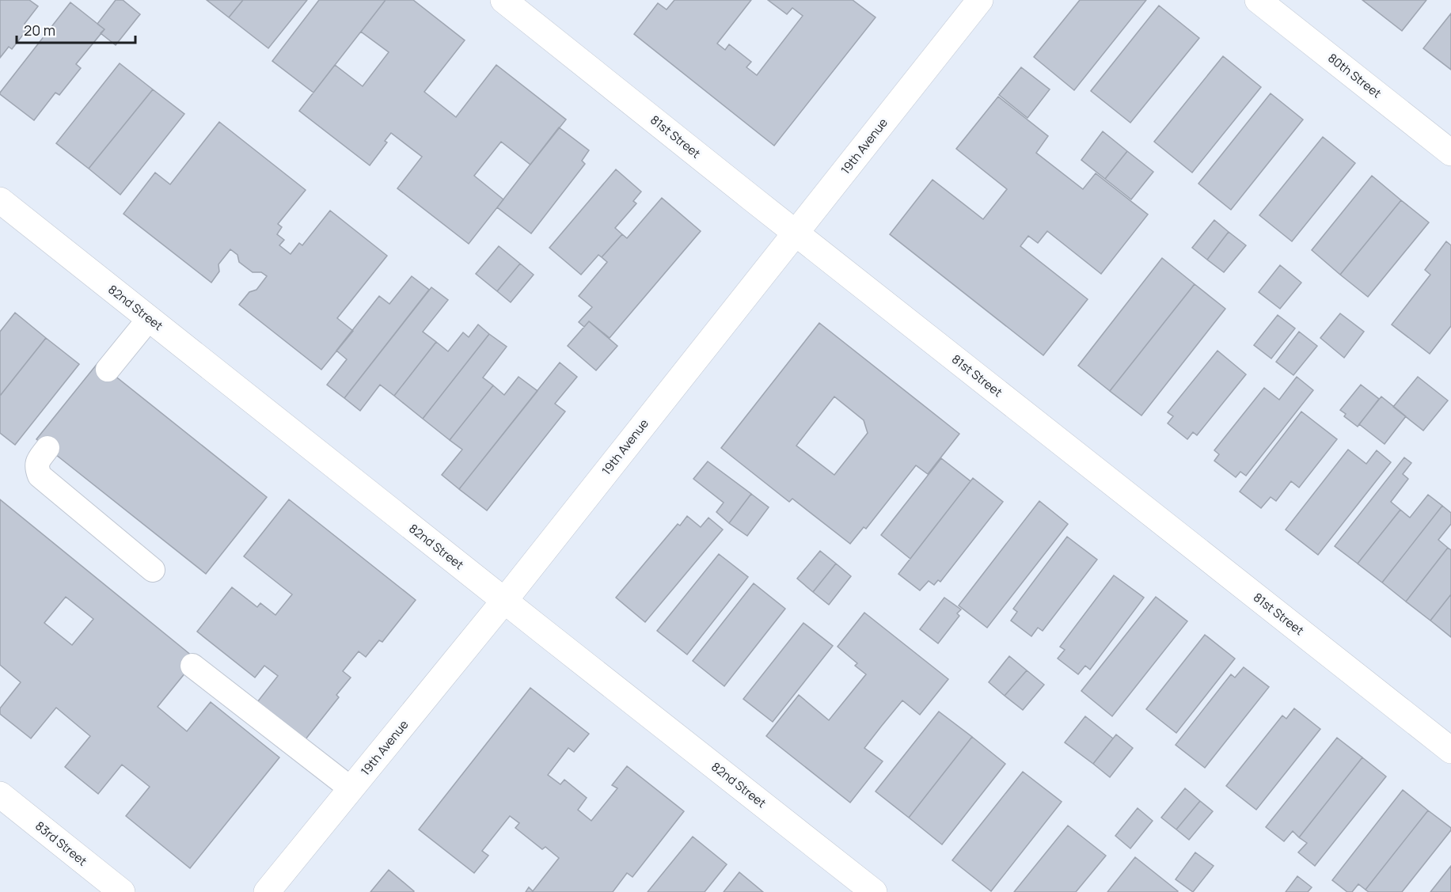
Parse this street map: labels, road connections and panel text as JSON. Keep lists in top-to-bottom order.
{
  "streets": {
    "street": [
      "80th Street",
      "81st Street",
      "19th Avenue",
      "82nd Street",
      "83rd Street"
    ]
  },
  "crossings": [
    ["81st Street", "19th Avenue"],
    ["19th Avenue", "82nd Street"]
  ],
  "scale_bar": "20 m"
}
